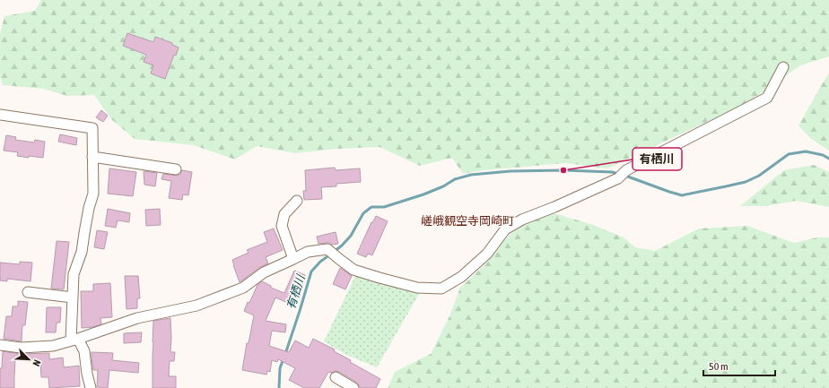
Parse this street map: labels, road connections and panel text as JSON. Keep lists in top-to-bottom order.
{
  "districts": ["嵯峨観空寺岡崎町"],
  "water": ["有栖川"],
  "places": ["有栖川"],
  "scale_bar": "50 m",
  "north": "bottom right"
}
